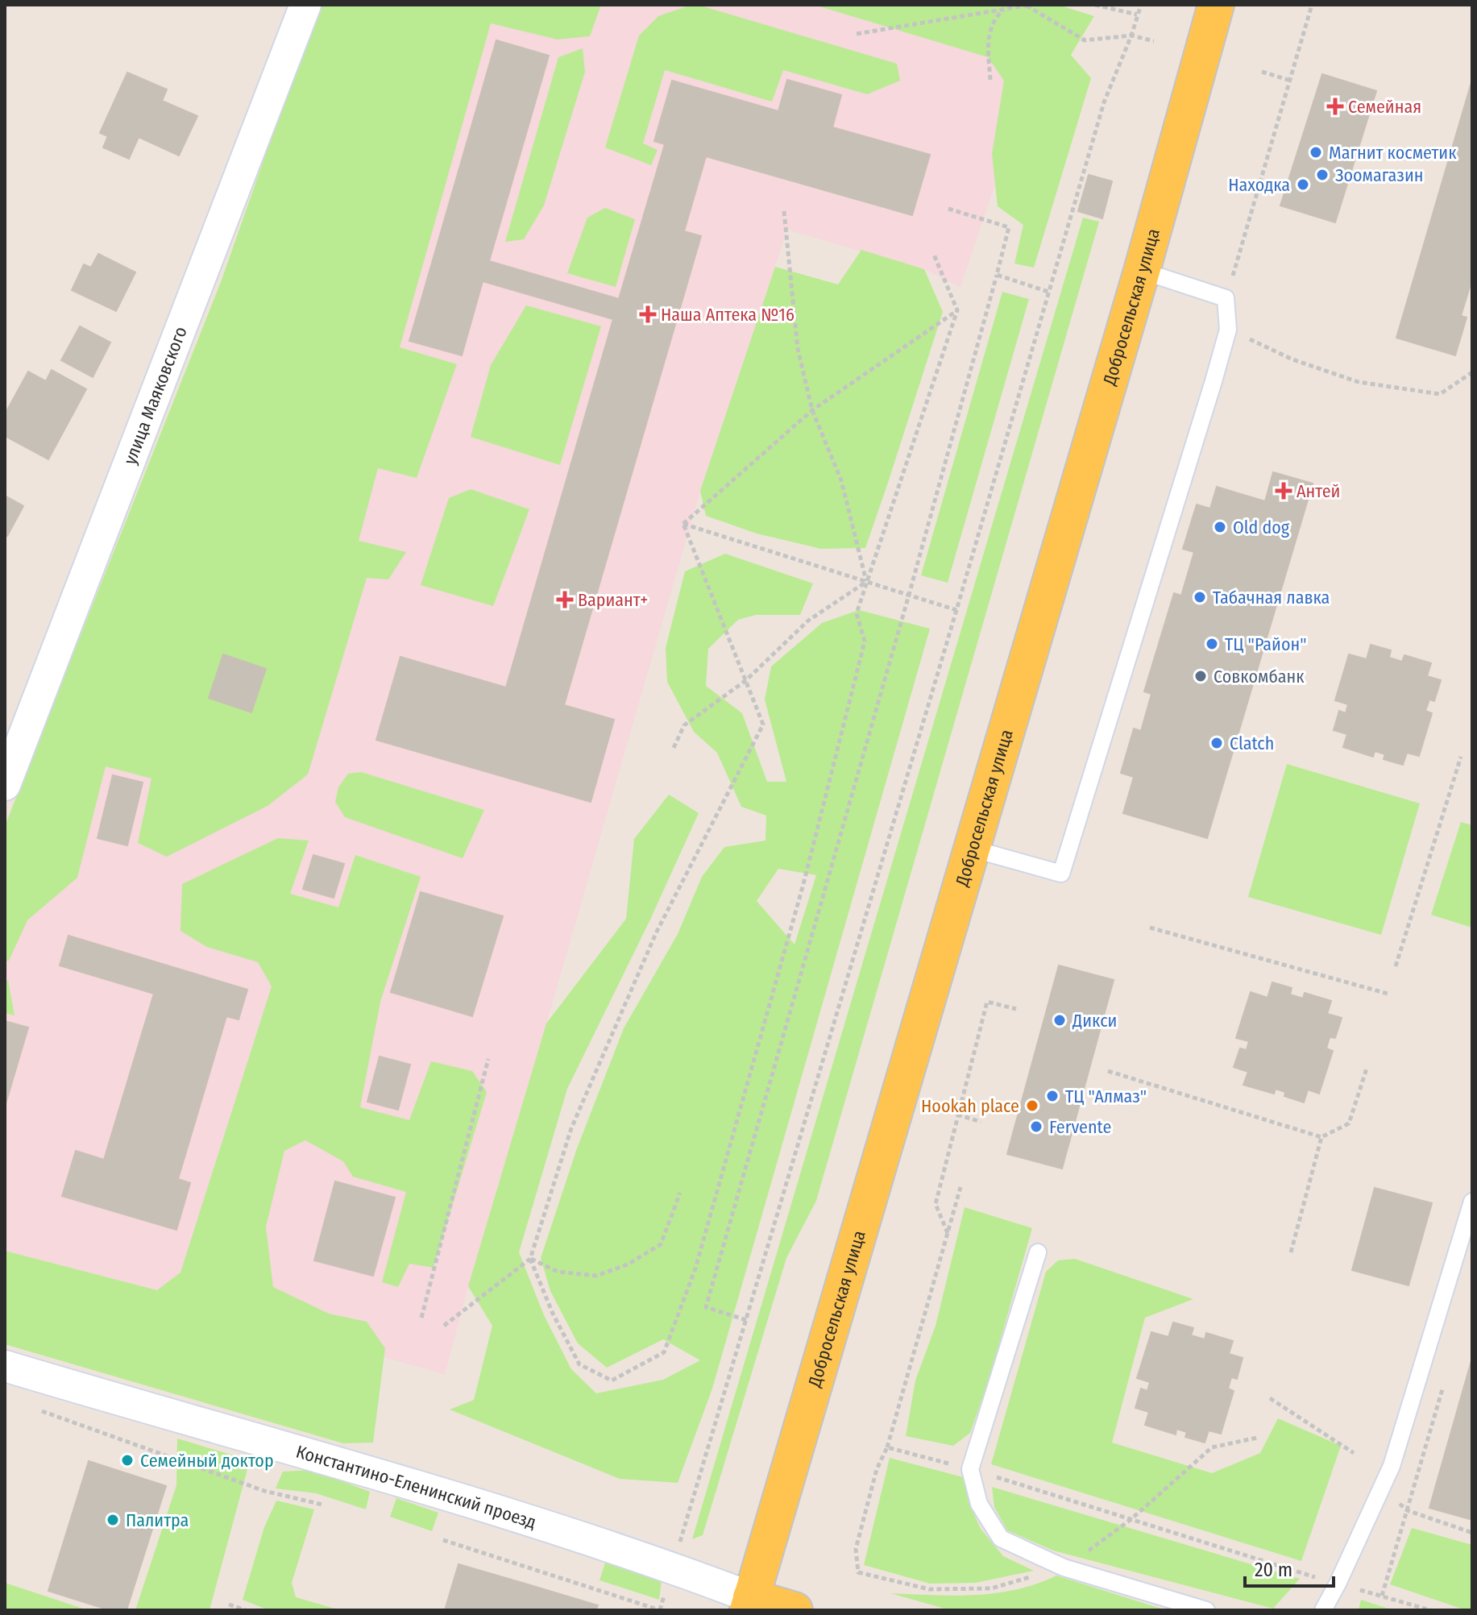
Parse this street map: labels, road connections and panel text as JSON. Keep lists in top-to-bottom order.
{
  "streets": {
    "main road": ["Добросельская улица"],
    "street": ["улица Маяковского", "Константино-Еленинский проезд"]
  },
  "crossings": [
    ["Добросельская улица", "Константино-Еленинский проезд"]
  ],
  "places": {
    "health": [
      "Семейная",
      "Наша Аптека №16",
      "Антей",
      "Вариант+"
    ],
    "other": [
      "Магнит косметик",
      "Зоомагазин",
      "Находка",
      "Old dog",
      "Табачная лавка",
      "ТЦ \"Район\"",
      "Совкомбанк",
      "Clatch",
      "Дикси",
      "ТЦ \"Алмаз\"",
      "Hookah place",
      "Fervente",
      "Семейный доктор",
      "Палитра"
    ]
  },
  "scale_bar": "20 m"
}
